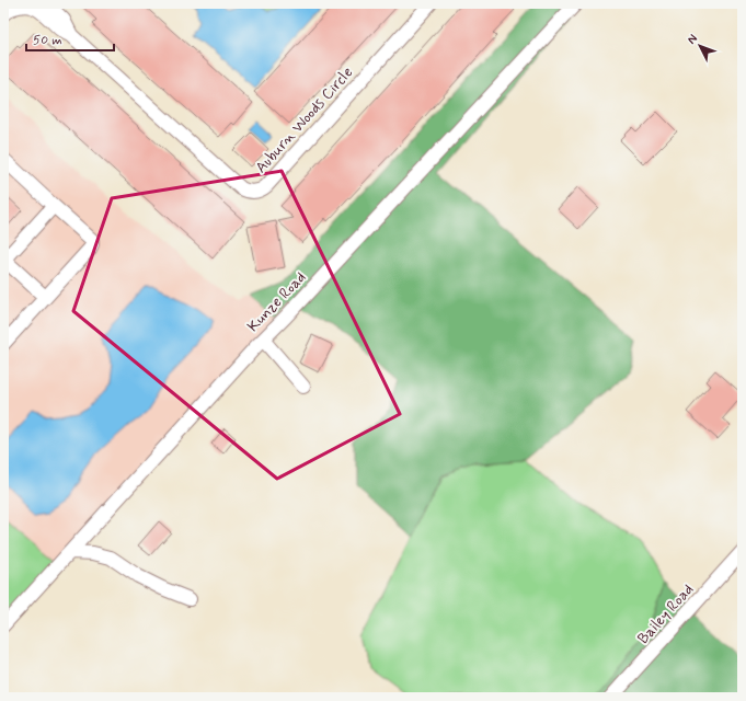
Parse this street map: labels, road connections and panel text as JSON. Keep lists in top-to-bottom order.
{
  "streets": {
    "street": ["Auburn Woods Circle", "Kunze Road", "Bailey Road"]
  },
  "scale_bar": "50 m",
  "north": "top left"
}
